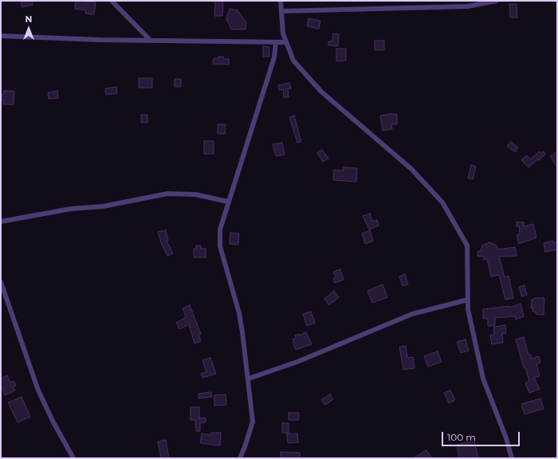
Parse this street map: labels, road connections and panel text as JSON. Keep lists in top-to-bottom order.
{
  "scale_bar": "100 m",
  "north": "top"
}
